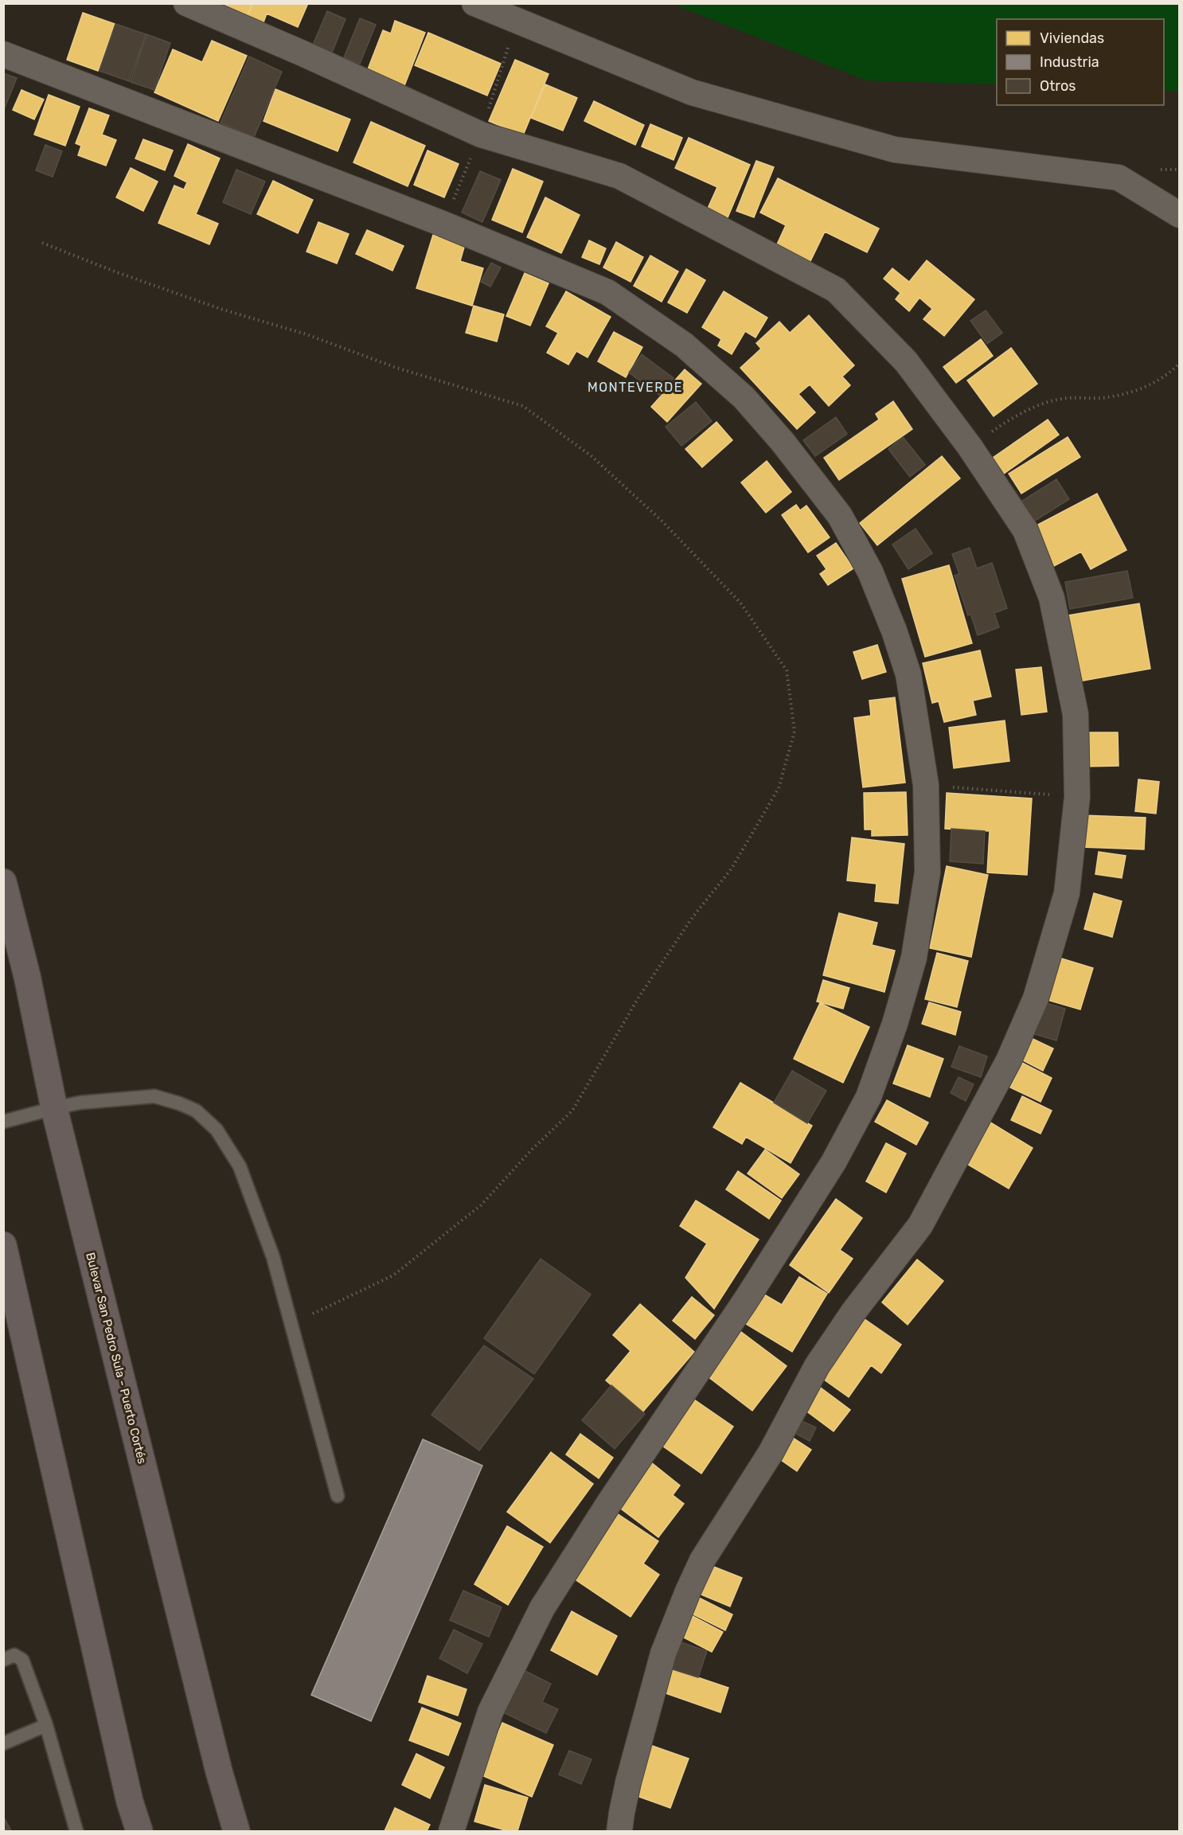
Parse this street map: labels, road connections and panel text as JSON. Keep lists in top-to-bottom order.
{
  "streets": {
    "highway": ["Bulevar San Pedro Sula - Puerto Cortés"]
  },
  "districts": ["MONTEVERDE"],
  "legend": ["Viviendas", "Industria", "Otros"]
}
